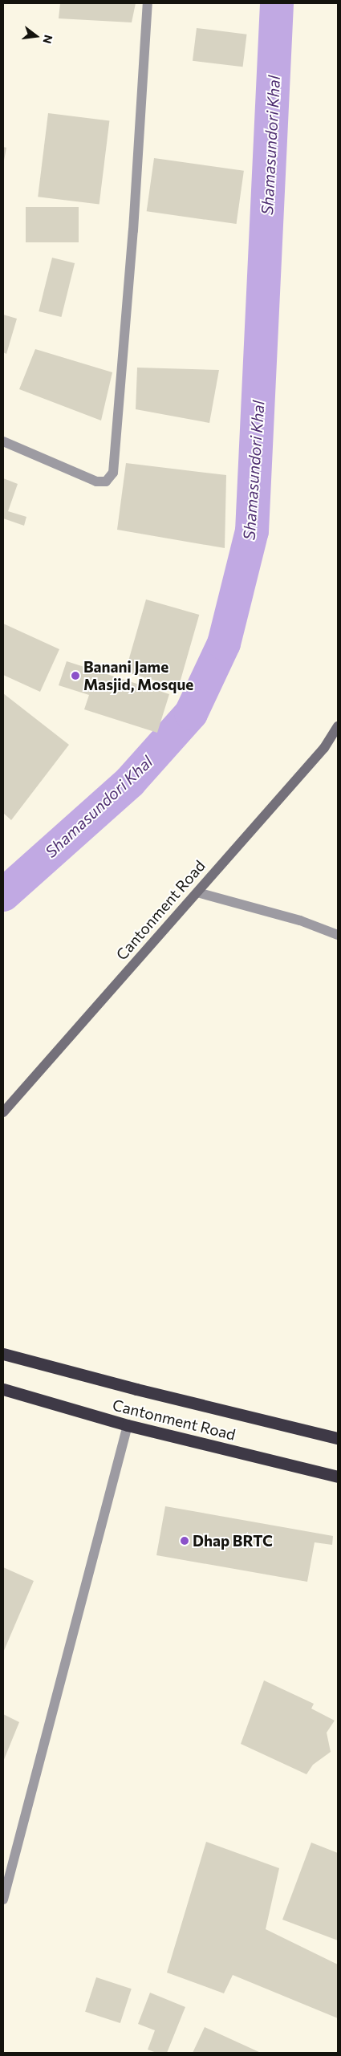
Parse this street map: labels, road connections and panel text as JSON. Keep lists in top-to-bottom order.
{
  "streets": {
    "highway": ["Cantonment Road"]
  },
  "water": ["Shamasundori Khal"],
  "places": ["Banani Jame Masjid, Mosque", "Dhap BRTC"],
  "north": "right"
}
